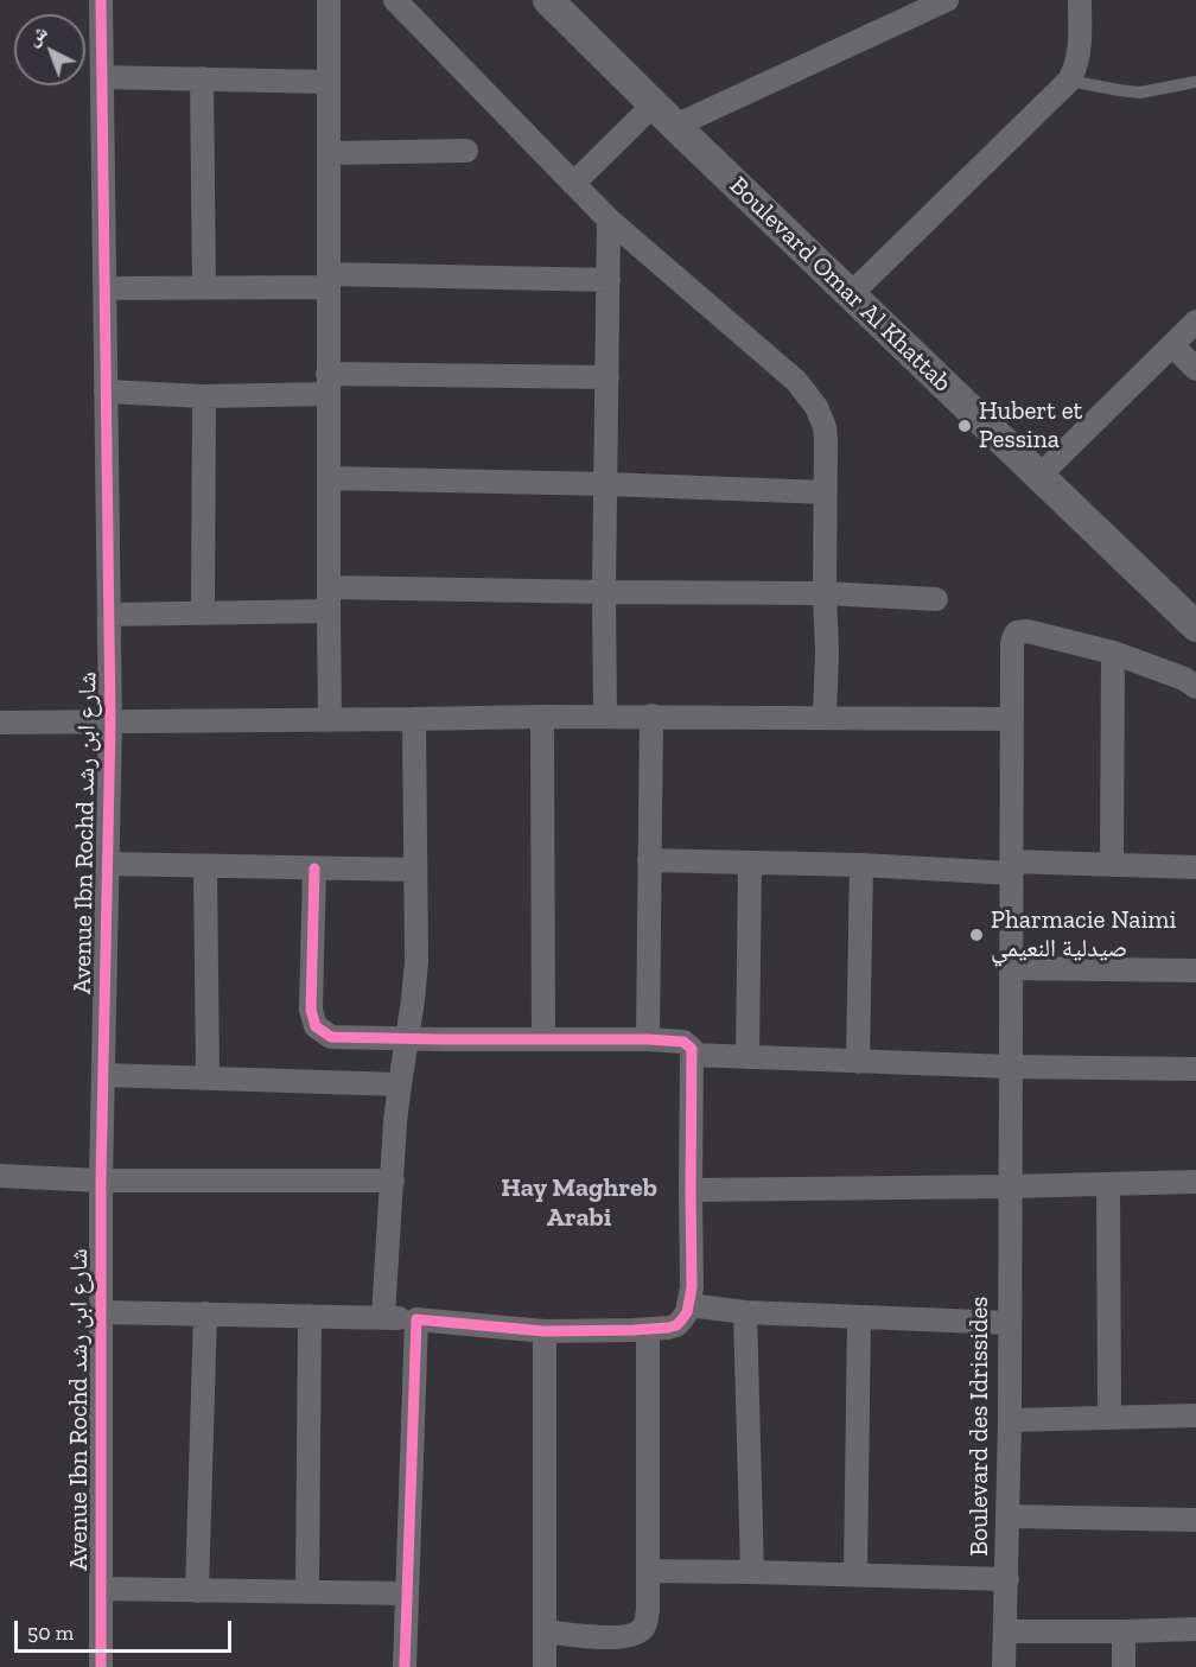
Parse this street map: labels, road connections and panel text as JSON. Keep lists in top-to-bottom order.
{
  "streets": {
    "street": ["Boulevard Omar Al Khattab", "Avenue Ibn Rochd شارع ابن رشد", "Boulevard des Idrissides"]
  },
  "districts": ["Hay Maghreb Arabi"],
  "places": ["Hubert et Pessina", "Pharmacie Naimi صيدلية النعيمي"],
  "scale_bar": "50 m",
  "north": "top left"
}
